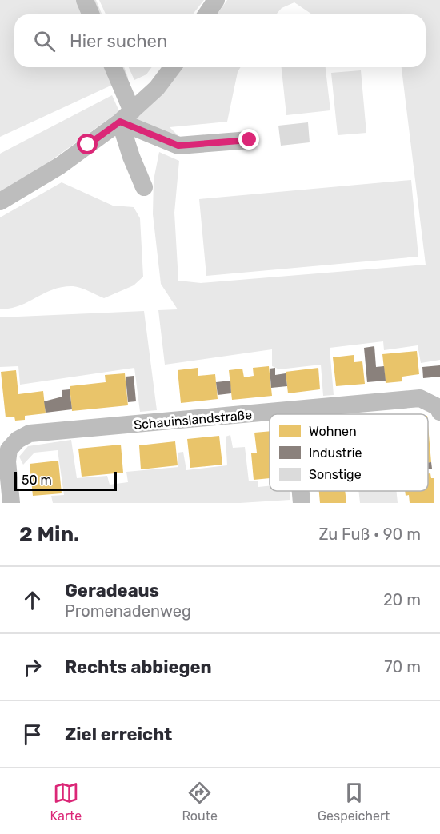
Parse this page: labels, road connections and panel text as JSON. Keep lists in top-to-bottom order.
{
  "streets": {
    "street": ["Schauinslandstraße"]
  },
  "legend": ["Wohnen", "Industrie", "Sonstige"],
  "scale_bar": "50 m",
  "page": {
    "search": "Hier suchen",
    "scale": "50 m",
    "heading": ["2 Min.", "Zu Fuß · 90 m"],
    "list": [
      ["Geradeaus", "Promenadenweg", "20 m"],
      ["Rechts abbiegen", "70 m"],
      "Ziel erreicht"
    ],
    "nav": ["Karte", "Route", "Gespeichert"]
  }
}
